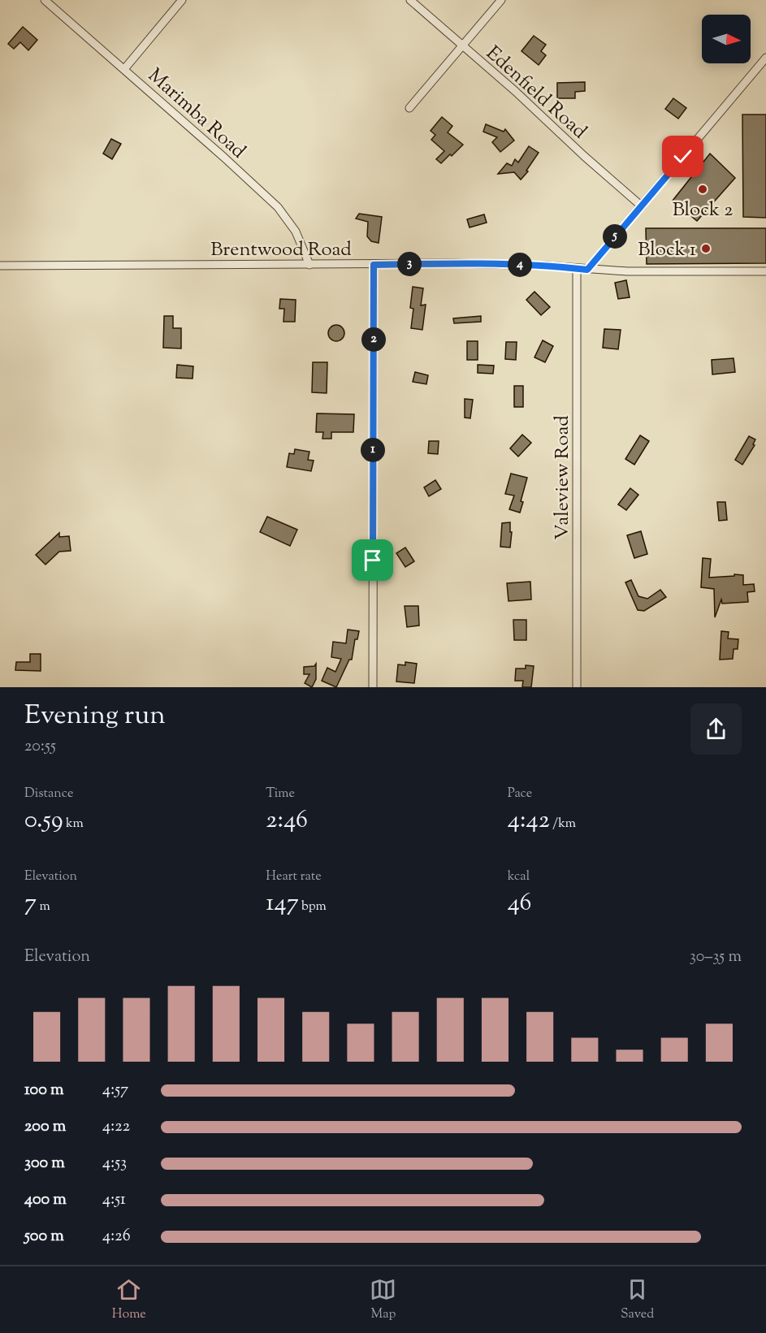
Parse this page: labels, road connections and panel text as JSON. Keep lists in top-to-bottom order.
{
  "streets": {
    "street": [
      "Edenfield Road",
      "Marimba Road",
      "Brentwood Road",
      "Valeview Road"
    ]
  },
  "crossings": [
    ["Marimba Road", "Brentwood Road"],
    ["Brentwood Road", "Valeview Road"]
  ],
  "places": ["Block 2", "Block 1"],
  "north": "right",
  "page": {
    "pins": [
      "5",
      "3",
      "4",
      "2",
      "1"
    ],
    "heading": ["Evening run", "20:55"],
    "stats": [
      ["Distance", "0.59 km"],
      ["Time", "2:46"],
      ["Pace", "4:42 /km"],
      ["Elevation", "7 m"],
      ["Heart rate", "147 bpm"],
      ["kcal", "46"]
    ],
    "chart": ["Elevation", "30–35 m"],
    "list": [
      {
        "name": "100 m",
        "note": "4:57"
      },
      {
        "name": "200 m",
        "note": "4:22"
      },
      {
        "name": "300 m",
        "note": "4:53"
      },
      {
        "name": "400 m",
        "note": "4:51"
      },
      {
        "name": "500 m",
        "note": "4:26"
      }
    ],
    "tabs": ["Home", "Map", "Saved"]
  }
}
